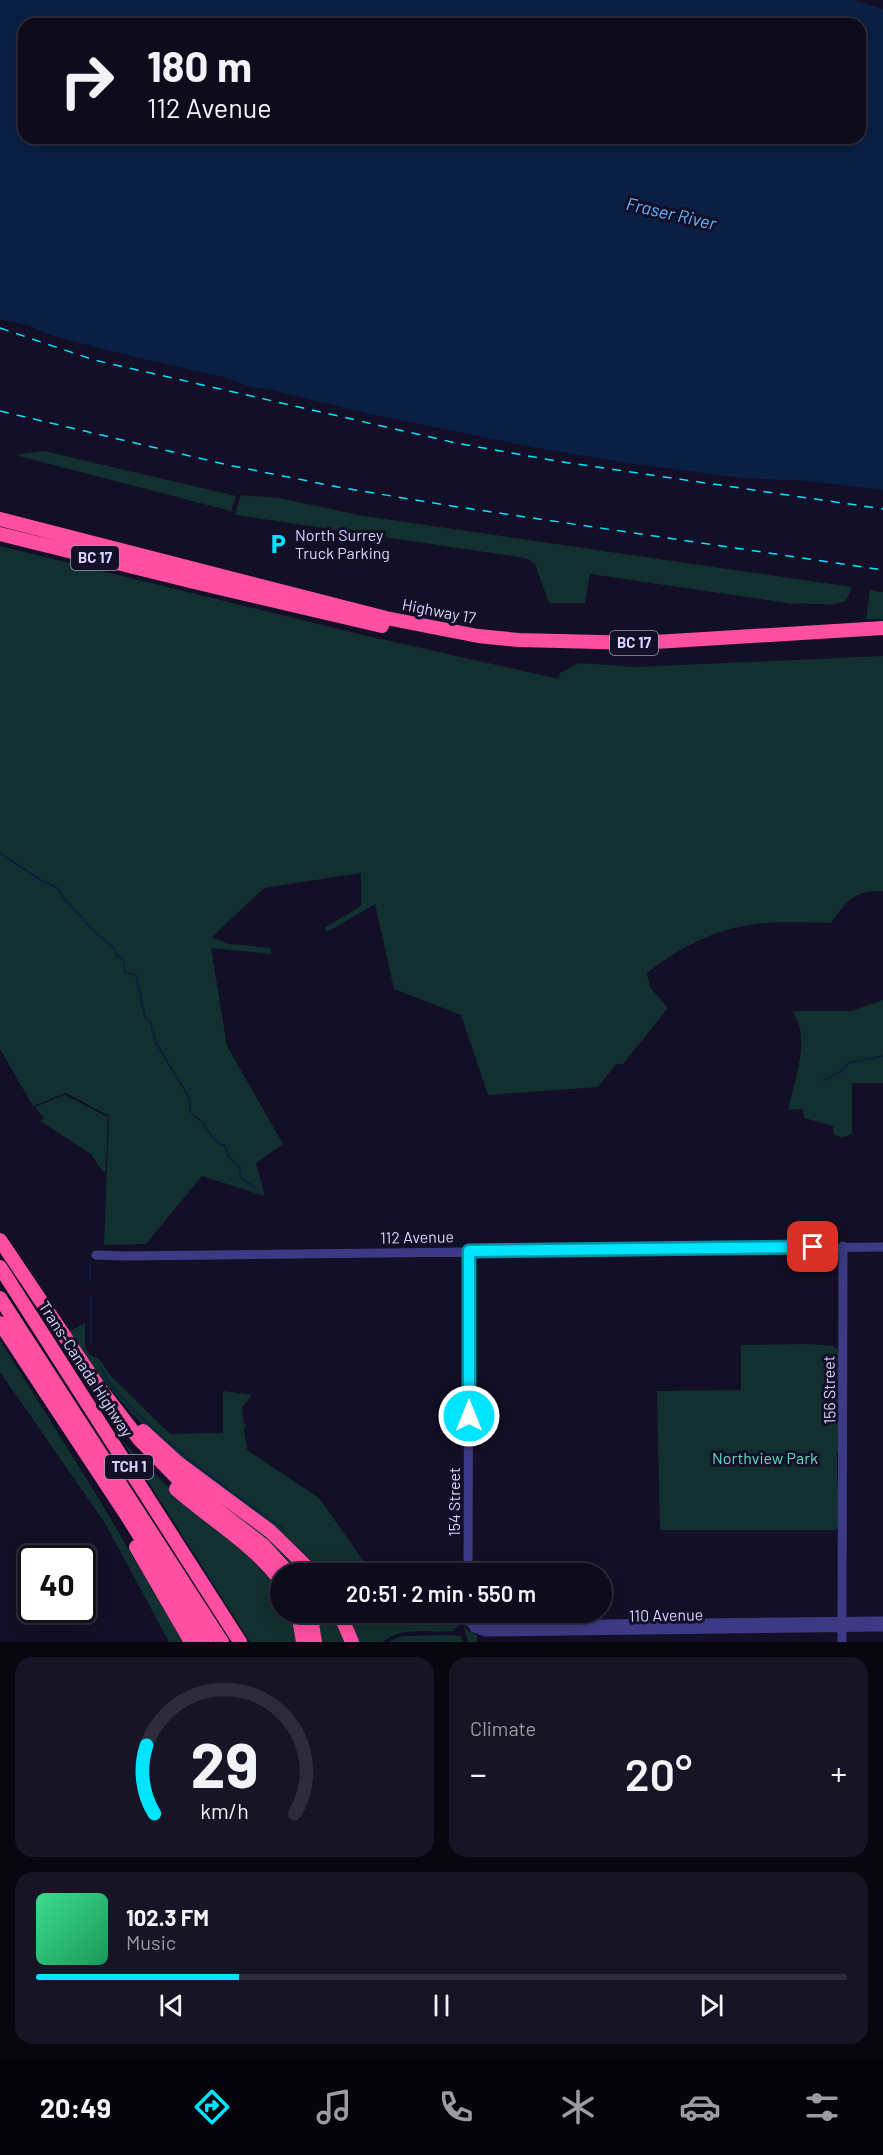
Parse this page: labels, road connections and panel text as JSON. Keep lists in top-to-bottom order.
{
  "streets": {
    "highway": [
      "BC 17",
      "Highway 17",
      "Trans-Canada Highway",
      "TCH 1"
    ],
    "street": [
      "112 Avenue",
      "156 Street",
      "154 Street",
      "110 Avenue"
    ]
  },
  "crossings": [
    ["112 Avenue", "156 Street"],
    ["112 Avenue", "154 Street"],
    ["156 Street", "110 Avenue"]
  ],
  "water": ["Fraser River"],
  "parks": ["Northview Park"],
  "places": {
    "parking": ["North Surrey Truck Parking"]
  },
  "page": {
    "turn": ["180 m", "112 Avenue"],
    "limit": "40",
    "trip": "20:51 · 2 min · 550 m",
    "tile": "Climate",
    "heat": ["−", "20°", "+"],
    "song": ["102.3 FM", "Music"],
    "tabs": "20:49",
    "gauge": ["29", "km/h"]
  }
}
